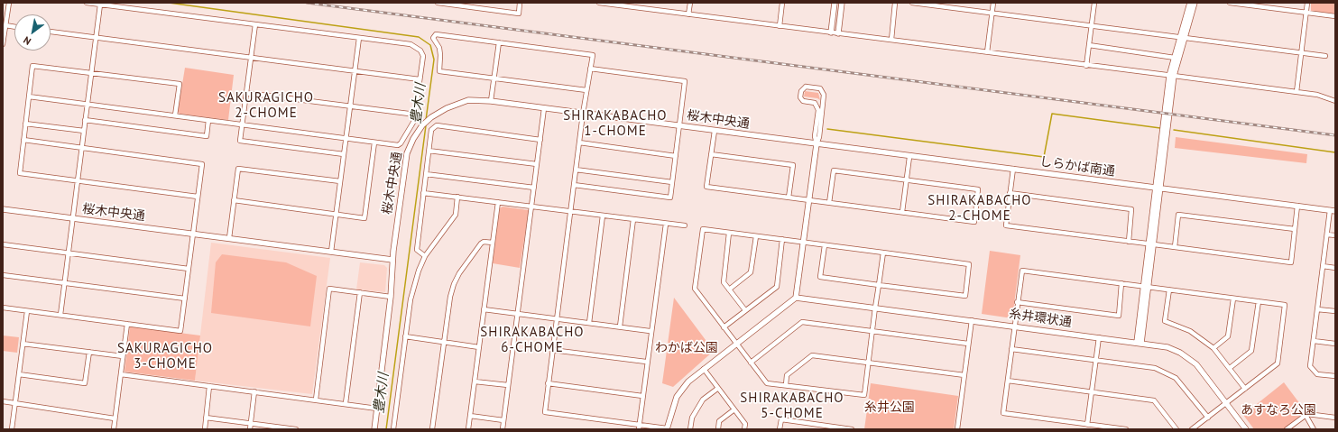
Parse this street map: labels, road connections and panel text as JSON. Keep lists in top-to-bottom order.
{
  "streets": {
    "street": ["桜木中央通", "しらかば南通", "糸井環状通"]
  },
  "crossings": [
    ["桜木中央通", "しらかば南通"]
  ],
  "districts": [
    "SAKURAGICHO 2-CHOME",
    "SHIRAKABACHO 1-CHOME",
    "SHIRAKABACHO 2-CHOME",
    "SHIRAKABACHO 6-CHOME",
    "SAKURAGICHO 3-CHOME",
    "SHIRAKABACHO 5-CHOME"
  ],
  "water": ["豊木川"],
  "parks": ["わかば公園", "糸井公園", "あすなろ公園"],
  "north": "bottom left"
}
